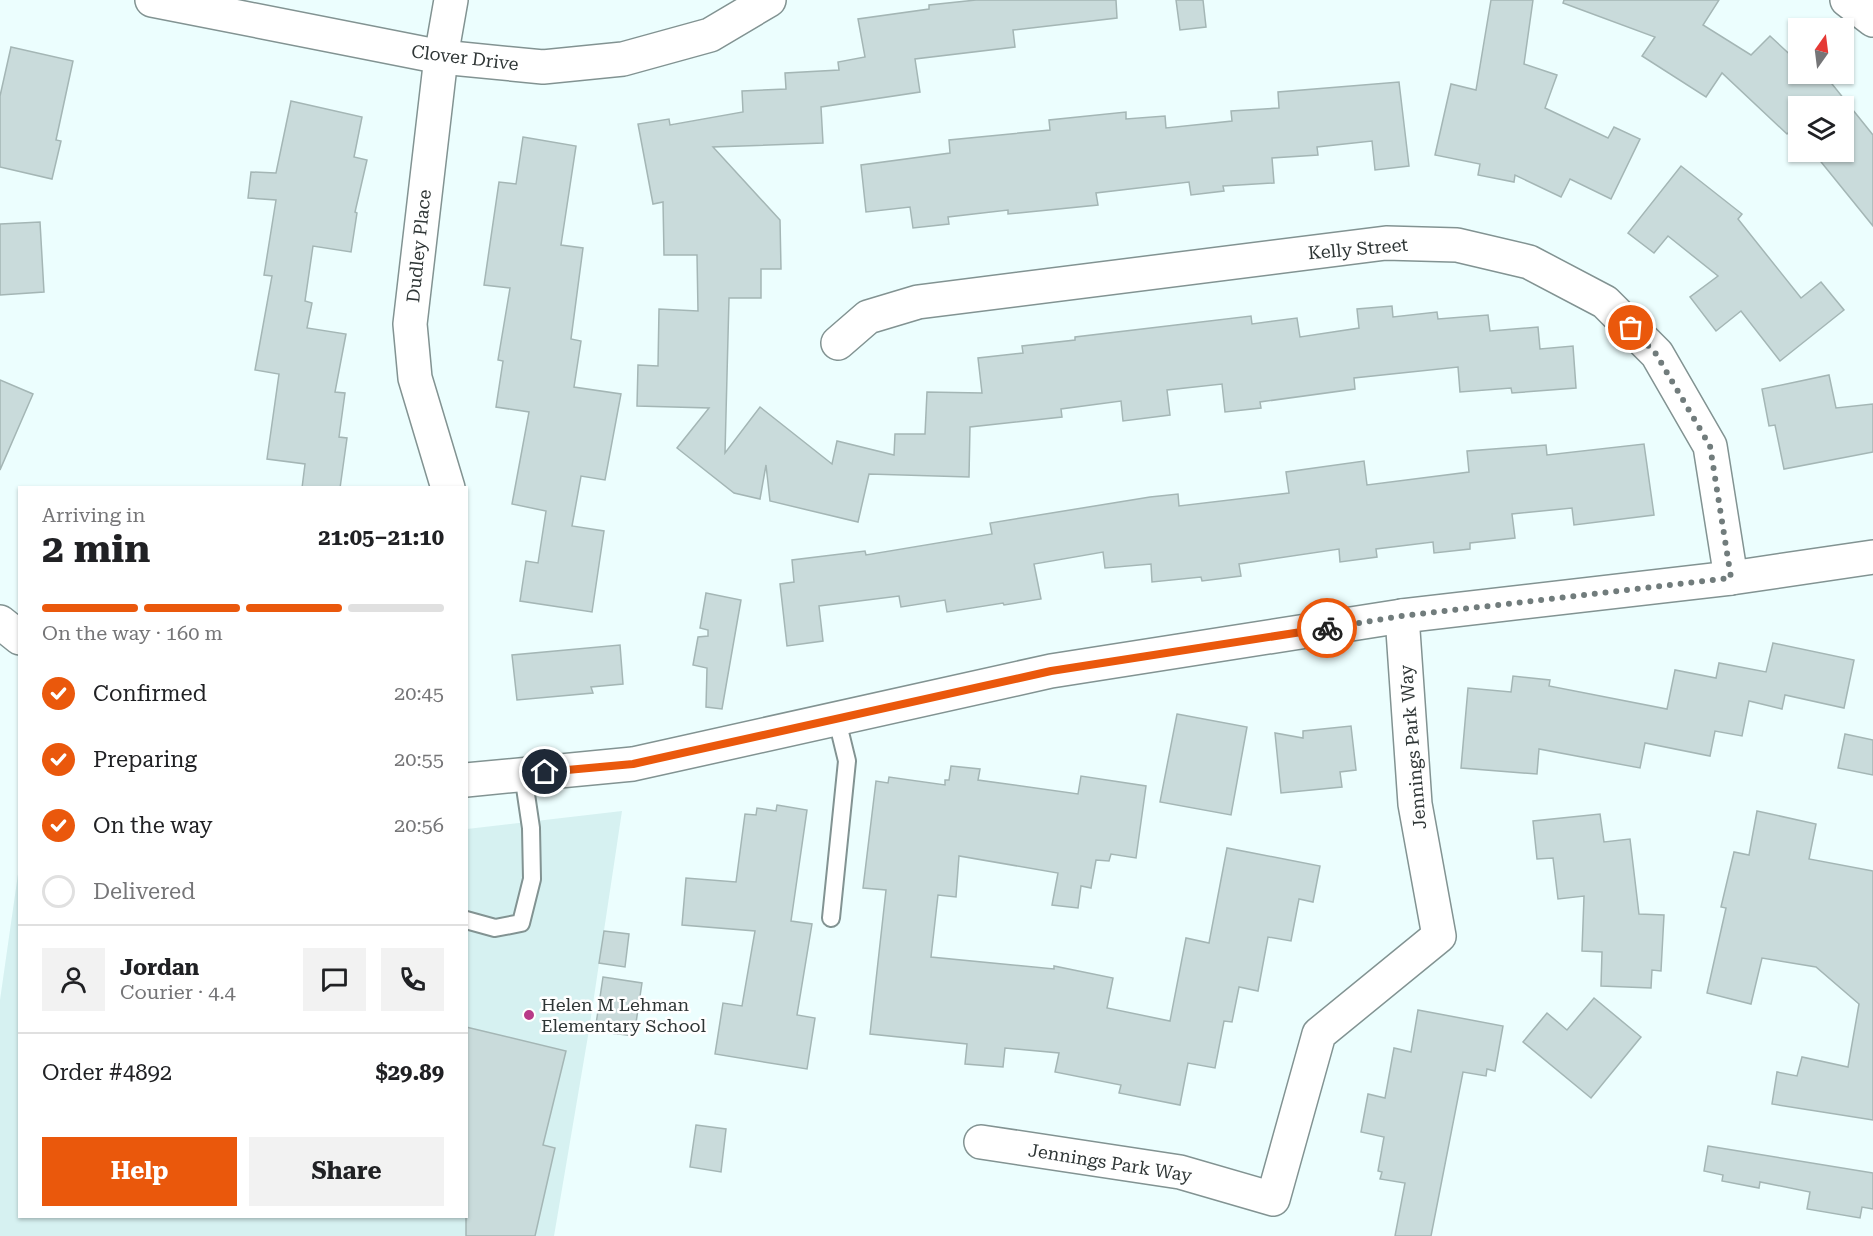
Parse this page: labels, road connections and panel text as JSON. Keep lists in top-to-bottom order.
{
  "streets": {
    "street": [
      "Clover Drive",
      "Dudley Place",
      "Kelly Street",
      "Jennings Park Way"
    ]
  },
  "crossings": [
    ["Clover Drive", "Dudley Place"]
  ],
  "places": ["Helen M Lehman Elementary School"],
  "north": "top",
  "page": {
    "heading": ["2 min", "Arriving in", "21:05–21:10"],
    "panel": [
      "Jordan",
      "Courier · 4.4",
      "Order #4892",
      "$29.89"
    ],
    "bar": "On the way · 160 m",
    "list": [
      ["Confirmed", "20:45"],
      ["Preparing", "20:55"],
      ["On the way", "20:56"],
      "Delivered"
    ],
    "buttons": ["Help", "Share"]
  }
}
